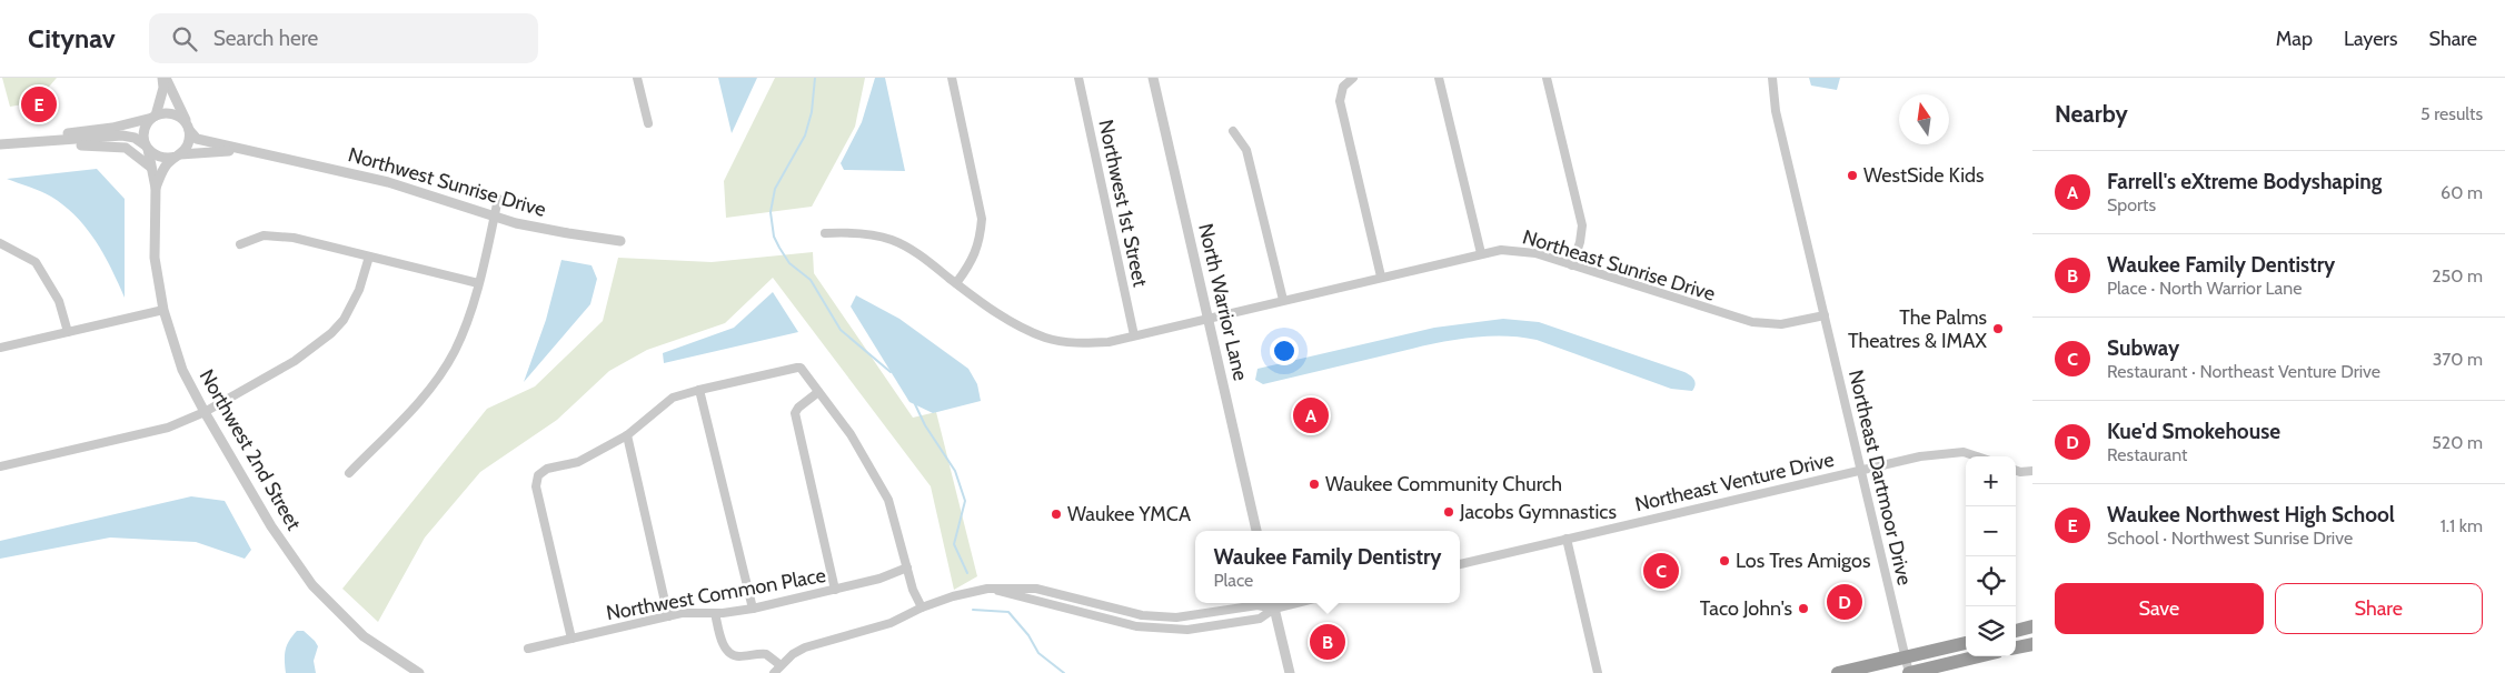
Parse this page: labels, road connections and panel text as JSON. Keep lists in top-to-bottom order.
{
  "streets": {
    "street": [
      "Northwest Sunrise Drive",
      "Northwest 1st Street",
      "Northeast Sunrise Drive",
      "North Warrior Lane",
      "Northwest 2nd Street",
      "Northeast Dartmoor Drive",
      "Northeast Venture Drive",
      "Northwest Common Place"
    ]
  },
  "crossings": [
    ["Northwest Sunrise Drive", "Northwest 2nd Street"],
    ["Northeast Sunrise Drive", "North Warrior Lane"],
    ["Northeast Sunrise Drive", "Northeast Dartmoor Drive"],
    ["Northeast Dartmoor Drive", "Northeast Venture Drive"]
  ],
  "places": [
    "WestSide Kids",
    "The Palms Theatres & IMAX",
    "Waukee Community Church",
    "Jacobs Gymnastics",
    "Waukee YMCA",
    "Los Tres Amigos",
    "Taco John's"
  ],
  "north": "top",
  "page": {
    "header": "Citynav",
    "search": "Search here",
    "nav": ["Map", "Layers", "Share"],
    "heading": ["Nearby", "5 results"],
    "pins": [
      "E",
      "A",
      "C",
      "D",
      "B"
    ],
    "list": [
      {
        "mark": "A",
        "name": "Farrell's eXtreme Bodyshaping",
        "note": "Sports",
        "value": "60 m"
      },
      {
        "mark": "B",
        "name": "Waukee Family Dentistry",
        "note": "Place · North Warrior Lane",
        "value": "250 m"
      },
      {
        "mark": "C",
        "name": "Subway",
        "note": "Restaurant · Northeast Venture Drive",
        "value": "370 m"
      },
      {
        "mark": "D",
        "name": "Kue'd Smokehouse",
        "note": "Restaurant",
        "value": "520 m"
      },
      {
        "mark": "E",
        "name": "Waukee Northwest High School",
        "note": "School · Northwest Sunrise Drive",
        "value": "1.1 km"
      }
    ],
    "map_buttons": ["+", "−"],
    "popup": ["Waukee Family Dentistry", "Place"],
    "buttons": ["Save", "Share"]
  }
}
